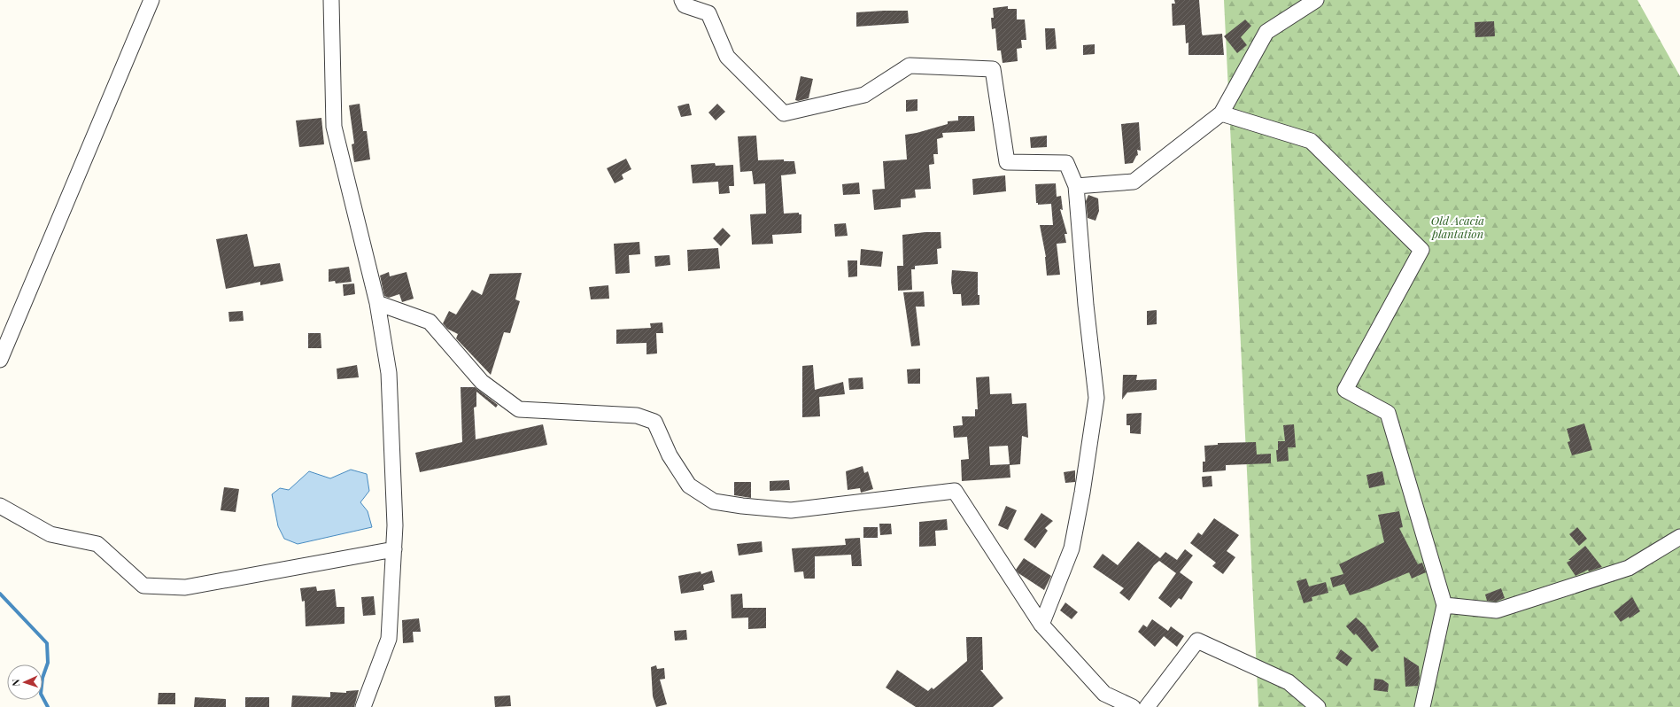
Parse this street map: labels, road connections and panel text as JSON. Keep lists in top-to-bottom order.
{
  "parks": ["Old Acacia plantation"],
  "north": "left"
}
